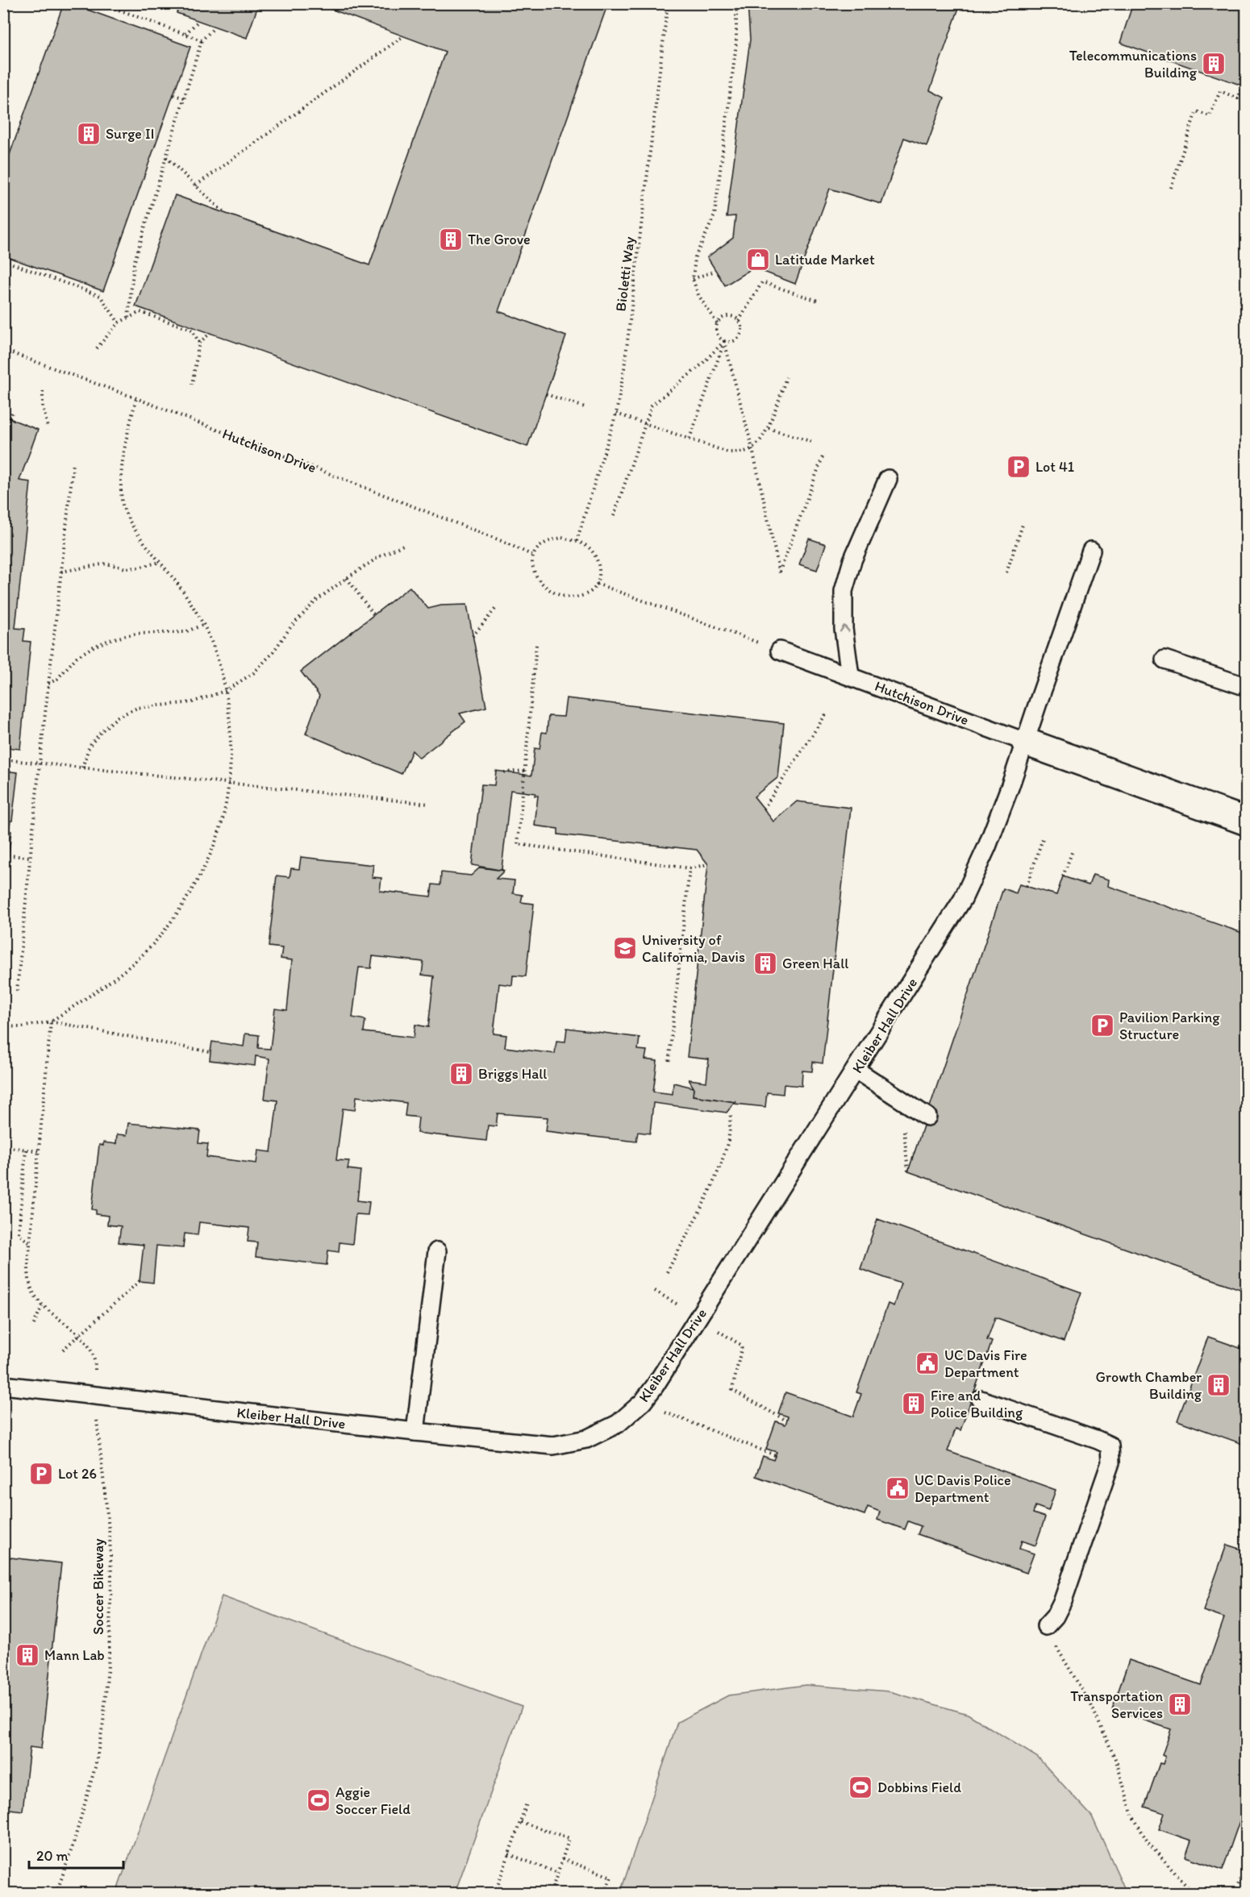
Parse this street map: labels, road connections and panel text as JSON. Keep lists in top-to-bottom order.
{
  "streets": {
    "street": ["Hutchison Drive"],
    "lane": ["Kleiber Hall Drive"],
    "path": ["Bioletti Way", "Soccer Bikeway"]
  },
  "crossings": [
    ["Bioletti Way", "Hutchison Drive"],
    ["Hutchison Drive", "Kleiber Hall Drive"]
  ],
  "places": {
    "building": [
      "Telecommunications Building",
      "Surge II",
      "The Grove",
      "Green Hall",
      "Briggs Hall",
      "Growth Chamber Building",
      "Fire and Police Building",
      "Mann Lab",
      "Transportation Services"
    ],
    "shop": ["Latitude Market"],
    "parking": ["Lot 41", "Pavilion Parking Structure", "Lot 26"],
    "school or university": ["University of California, Davis"],
    "public building": ["UC Davis Fire Department", "UC Davis Police Department"],
    "sports": ["Dobbins Field", "Aggie Soccer Field"]
  },
  "scale_bar": "20 m"
}
